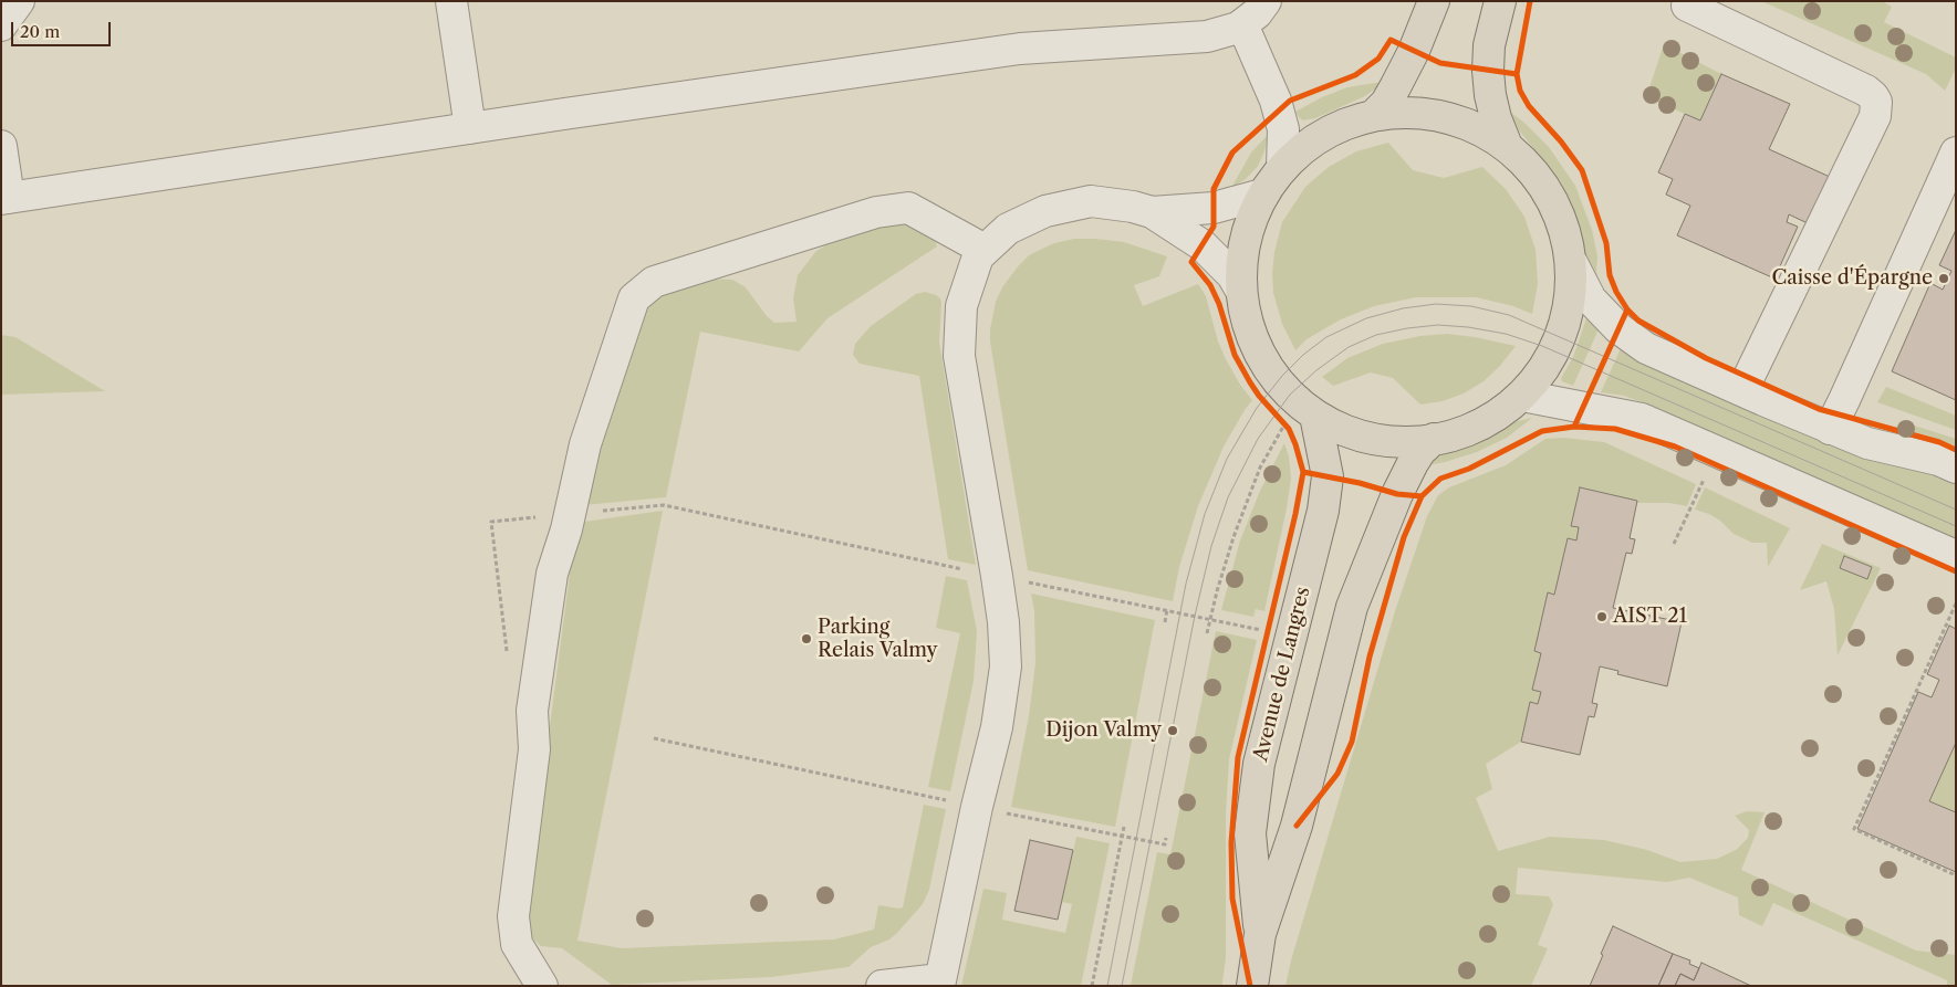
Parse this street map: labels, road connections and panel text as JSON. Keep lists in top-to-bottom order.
{
  "streets": {
    "main road": ["Avenue de Langres"]
  },
  "places": [
    "Caisse d'Épargne",
    "AIST 21",
    "Parking Relais Valmy",
    "Dijon Valmy"
  ],
  "scale_bar": "20 m"
}
